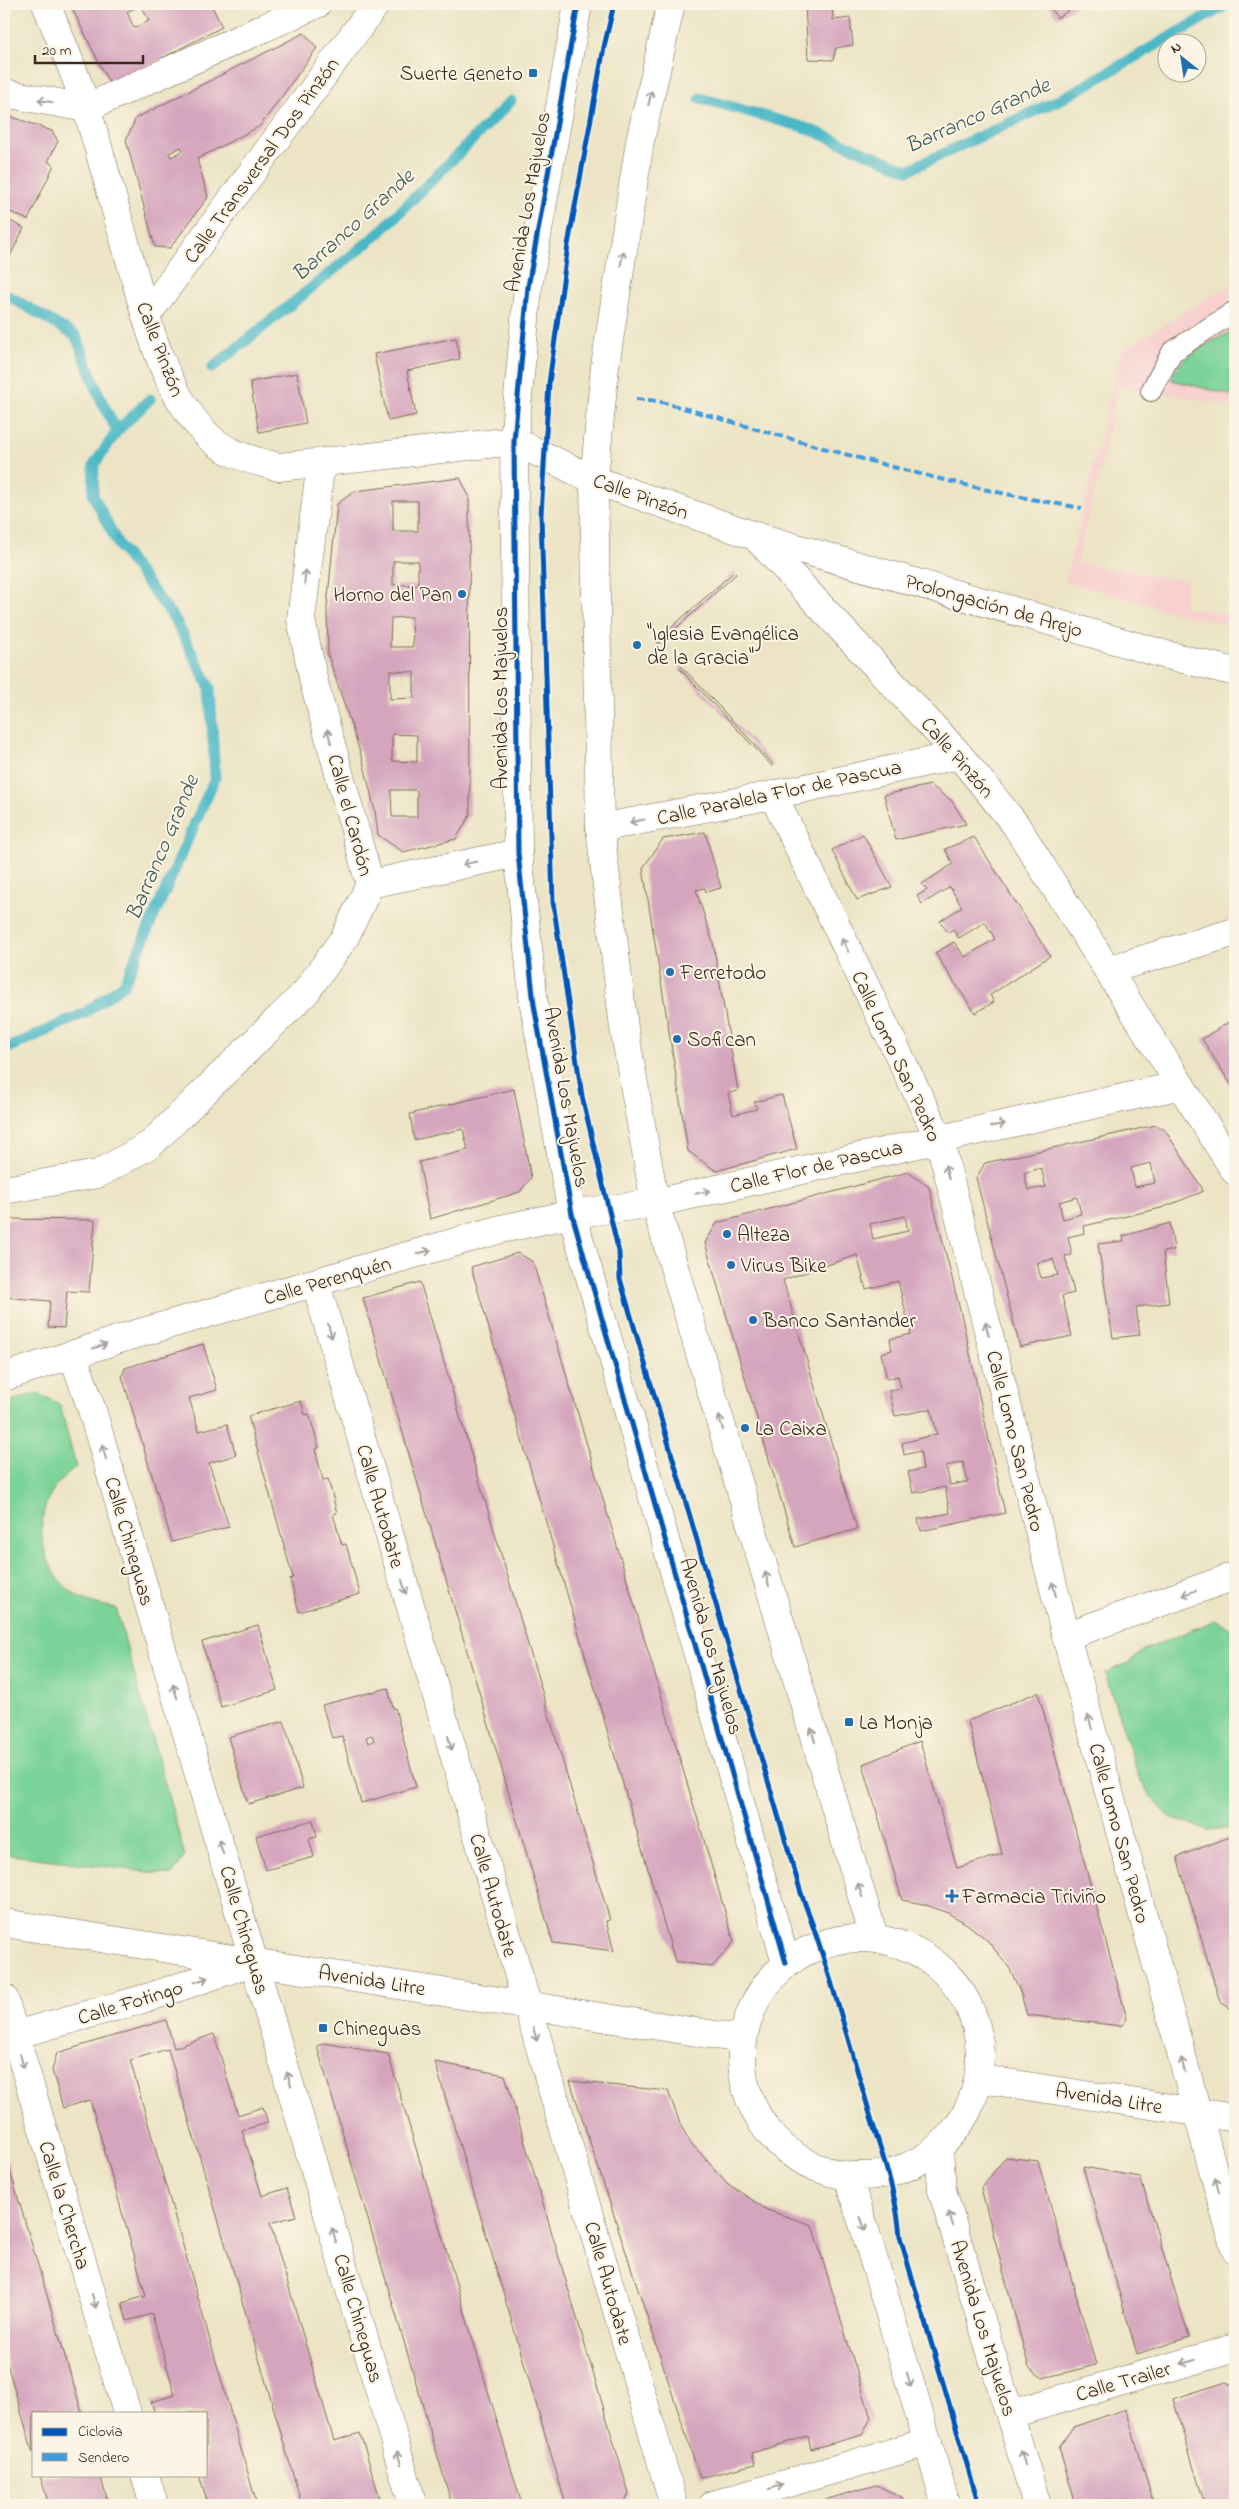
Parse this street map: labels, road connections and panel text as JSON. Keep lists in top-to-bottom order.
{
  "streets": {
    "street": [
      "Calle Transversal Dos Pinzón",
      "Avenida Los Majuelos",
      "Calle Pinzón",
      "Prolongación de Arejo",
      "Calle Paralela Flor de Pascua",
      "Calle el Cardón",
      "Calle Lomo San Pedro",
      "Calle Flor de Pascua",
      "Calle Perenquén",
      "Calle Autodate",
      "Calle Chineguas",
      "Avenida Litre",
      "Calle Fotingo",
      "Calle la Chercha",
      "Calle Trailer"
    ]
  },
  "crossings": [
    ["Calle Transversal Dos Pinzón", "Calle Pinzón"],
    ["Avenida Los Majuelos", "Calle Pinzón"],
    ["Avenida Los Majuelos", "Calle Perenquén"],
    ["Avenida Los Majuelos", "Calle Trailer"],
    ["Calle Pinzón", "Prolongación de Arejo"],
    ["Calle Pinzón", "Calle Paralela Flor de Pascua"],
    ["Calle Pinzón", "Calle el Cardón"],
    ["Calle Pinzón", "Calle Flor de Pascua"],
    ["Calle Paralela Flor de Pascua", "Calle Lomo San Pedro"],
    ["Calle Lomo San Pedro", "Calle Flor de Pascua"],
    ["Calle Lomo San Pedro", "Avenida Litre"],
    ["Calle Flor de Pascua", "Calle Perenquén"],
    ["Calle Perenquén", "Calle Autodate"],
    ["Calle Perenquén", "Calle Chineguas"],
    ["Calle Autodate", "Avenida Litre"],
    ["Calle Chineguas", "Avenida Litre"],
    ["Calle Chineguas", "Calle Fotingo"],
    ["Avenida Litre", "Calle Fotingo"],
    ["Calle Fotingo", "Calle la Chercha"]
  ],
  "one_way": [
    "Calle Paralela Flor de Pascua",
    "Calle el Cardón",
    "Calle Lomo San Pedro",
    "Calle Flor de Pascua",
    "Calle Perenquén",
    "Calle Autodate",
    "Calle Chineguas",
    "Calle Fotingo",
    "Calle la Chercha",
    "Calle Trailer"
  ],
  "water": ["Barranco Grande"],
  "places": {
    "transit": ["Suerte Geneto", "La Monja", "Chineguas"],
    "other": [
      "Horno del Pan",
      "\"Iglesia Evangélica de la Gracia\"",
      "Ferretodo",
      "Sofican",
      "Alteza",
      "Virus Bike",
      "Banco Santander",
      "La Caixa"
    ],
    "health": ["Farmacia Triviño"]
  },
  "legend": ["Ciclovía", "Sendero"],
  "scale_bar": "20 m",
  "north": "top left"
}
